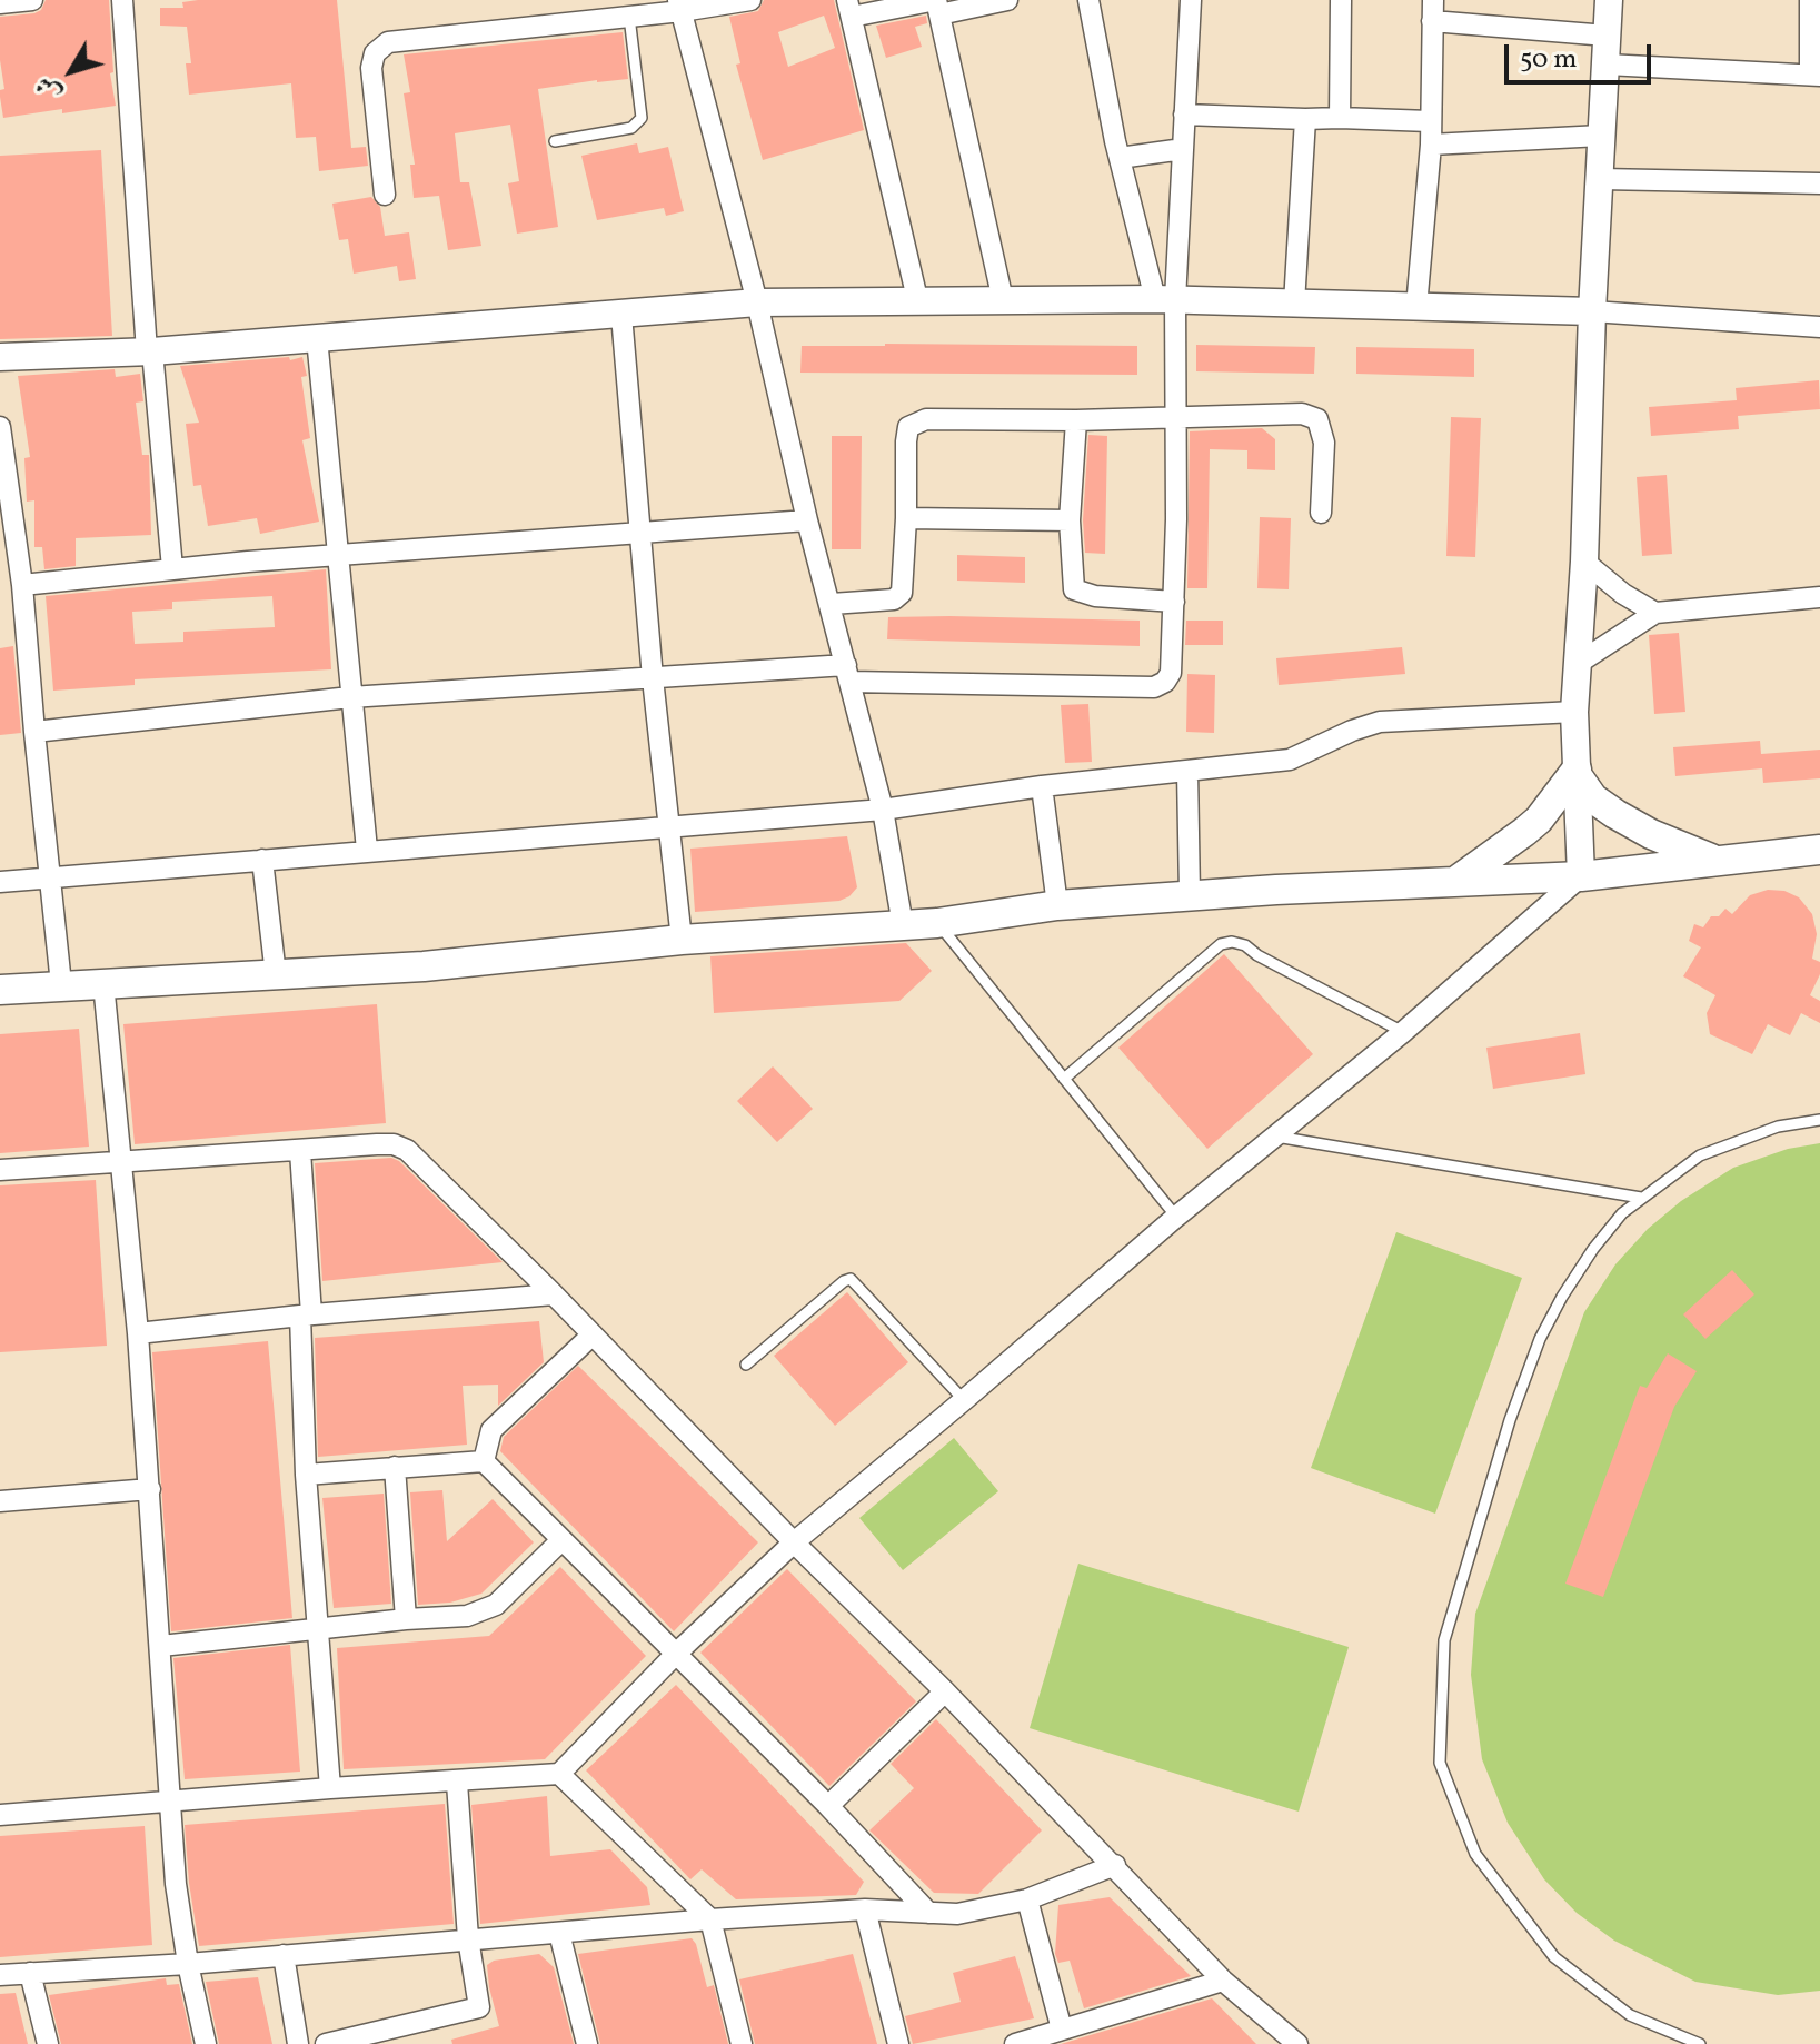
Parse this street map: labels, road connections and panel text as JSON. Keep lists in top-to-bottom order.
{
  "scale_bar": "50 m",
  "north": "bottom left"
}
